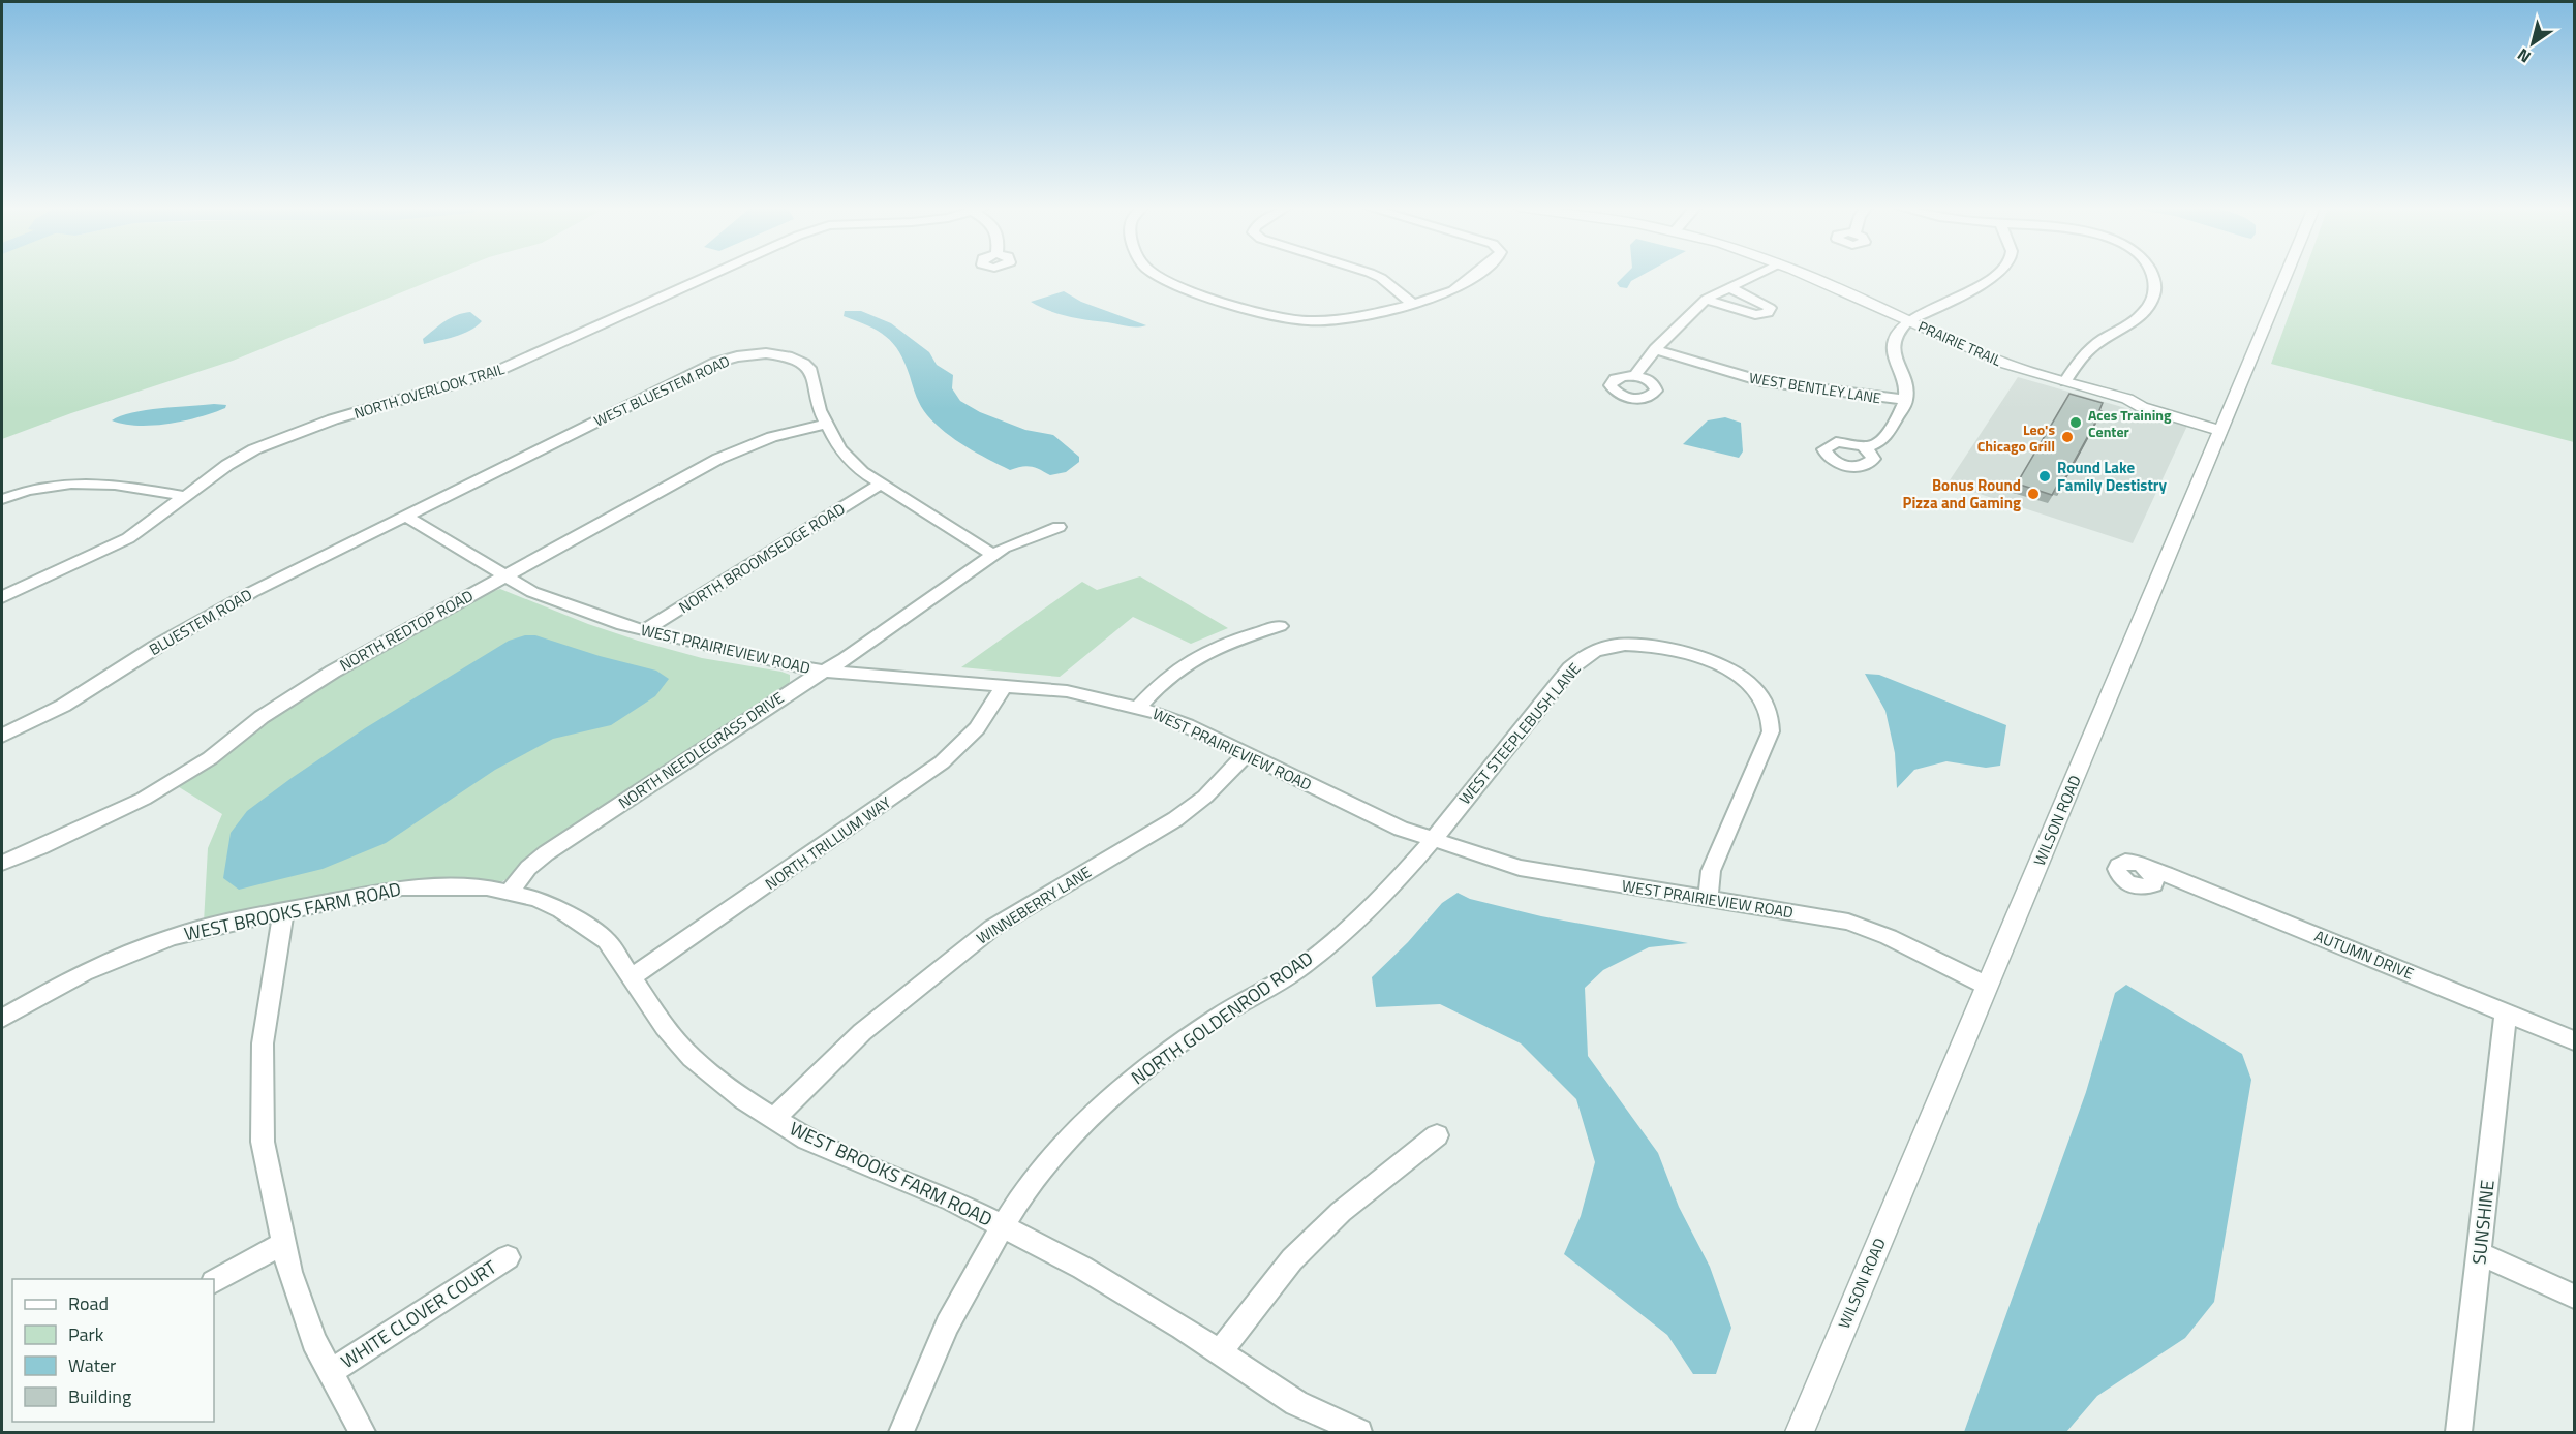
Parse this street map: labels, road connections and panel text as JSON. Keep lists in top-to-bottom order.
{
  "streets": {
    "street": [
      "PRAIRIE TRAIL",
      "WEST BENTLEY LANE",
      "NORTH OVERLOOK TRAIL",
      "WEST BLUESTEM ROAD",
      "NORTH BROOMSEDGE ROAD",
      "BLUESTEM ROAD",
      "NORTH REDTOP ROAD",
      "WEST PRAIRIEVIEW ROAD",
      "WEST STEEPLEBUSH LANE",
      "NORTH NEEDLEGRASS DRIVE",
      "WILSON ROAD",
      "NORTH TRILLIUM WAY",
      "WINNEBERRY LANE",
      "WEST BROOKS FARM ROAD",
      "AUTUMN DRIVE",
      "NORTH GOLDENROD ROAD",
      "SUNSHINE",
      "WHITE CLOVER COURT"
    ]
  },
  "crossings": [
    ["PRAIRIE TRAIL", "WILSON ROAD"],
    ["WEST BLUESTEM ROAD", "NORTH BROOMSEDGE ROAD"],
    ["WEST BLUESTEM ROAD", "BLUESTEM ROAD"],
    ["WEST BLUESTEM ROAD", "NORTH REDTOP ROAD"],
    ["WEST BLUESTEM ROAD", "WEST PRAIRIEVIEW ROAD"],
    ["WEST BLUESTEM ROAD", "NORTH NEEDLEGRASS DRIVE"],
    ["NORTH BROOMSEDGE ROAD", "WEST PRAIRIEVIEW ROAD"],
    ["BLUESTEM ROAD", "WEST PRAIRIEVIEW ROAD"],
    ["NORTH REDTOP ROAD", "WEST PRAIRIEVIEW ROAD"],
    ["WEST PRAIRIEVIEW ROAD", "WEST STEEPLEBUSH LANE"],
    ["WEST PRAIRIEVIEW ROAD", "NORTH NEEDLEGRASS DRIVE"],
    ["WEST PRAIRIEVIEW ROAD", "WILSON ROAD"],
    ["WEST PRAIRIEVIEW ROAD", "NORTH TRILLIUM WAY"],
    ["WEST PRAIRIEVIEW ROAD", "WINNEBERRY LANE"],
    ["WEST PRAIRIEVIEW ROAD", "NORTH GOLDENROD ROAD"],
    ["WEST STEEPLEBUSH LANE", "NORTH GOLDENROD ROAD"],
    ["NORTH NEEDLEGRASS DRIVE", "WEST BROOKS FARM ROAD"],
    ["NORTH TRILLIUM WAY", "WEST BROOKS FARM ROAD"],
    ["WINNEBERRY LANE", "WEST BROOKS FARM ROAD"],
    ["WEST BROOKS FARM ROAD", "NORTH GOLDENROD ROAD"],
    ["AUTUMN DRIVE", "SUNSHINE"]
  ],
  "places": [
    "Aces Training Center",
    "Leo's Chicago Grill",
    "Round Lake Family Destistry",
    "Bonus Round Pizza and Gaming"
  ],
  "legend": [
    "Road",
    "Park",
    "Water",
    "Building"
  ],
  "north": "bottom left"
}
